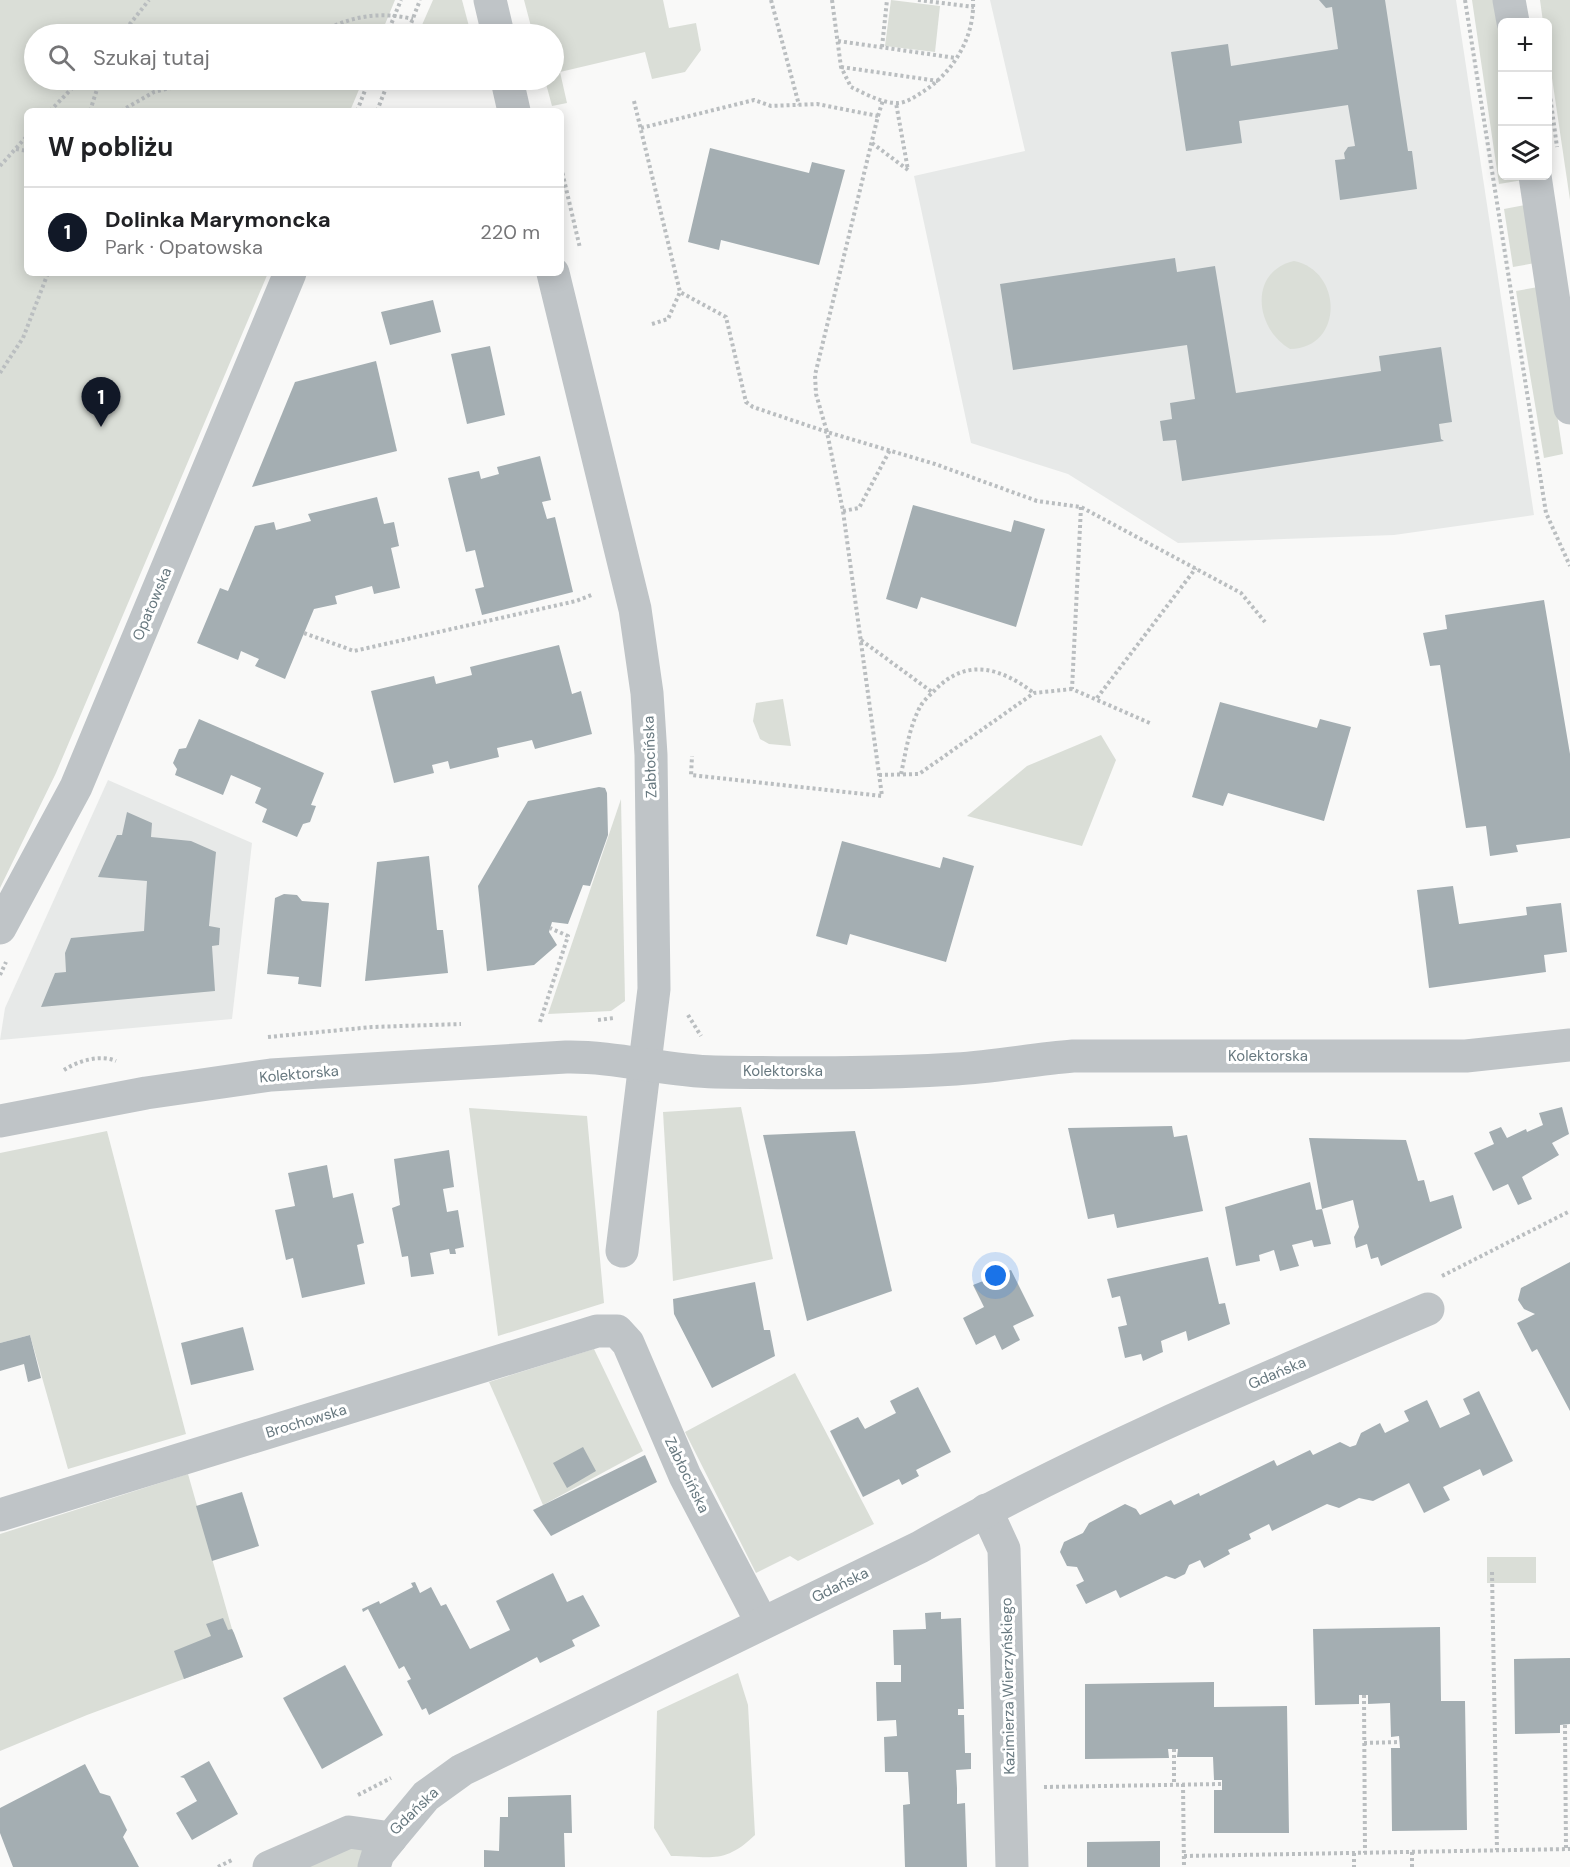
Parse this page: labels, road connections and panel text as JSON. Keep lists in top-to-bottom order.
{
  "streets": {
    "street": [
      "Opatowska",
      "Zabłocińska",
      "Kolektorska",
      "Gdańska",
      "Brochowska",
      "Kazimierza Wierzyńskiego"
    ]
  },
  "crossings": [
    ["Zabłocińska", "Kolektorska"],
    ["Zabłocińska", "Gdańska"],
    ["Zabłocińska", "Brochowska"],
    ["Gdańska", "Kazimierza Wierzyńskiego"]
  ],
  "page": {
    "map_buttons": ["+", "−"],
    "search": "Szukaj tutaj",
    "heading": "W pobliżu",
    "list": [
      {
        "mark": "1",
        "name": "Dolinka Marymoncka",
        "note": "Park · Opatowska",
        "value": "220 m"
      }
    ],
    "pins": "1"
  }
}
